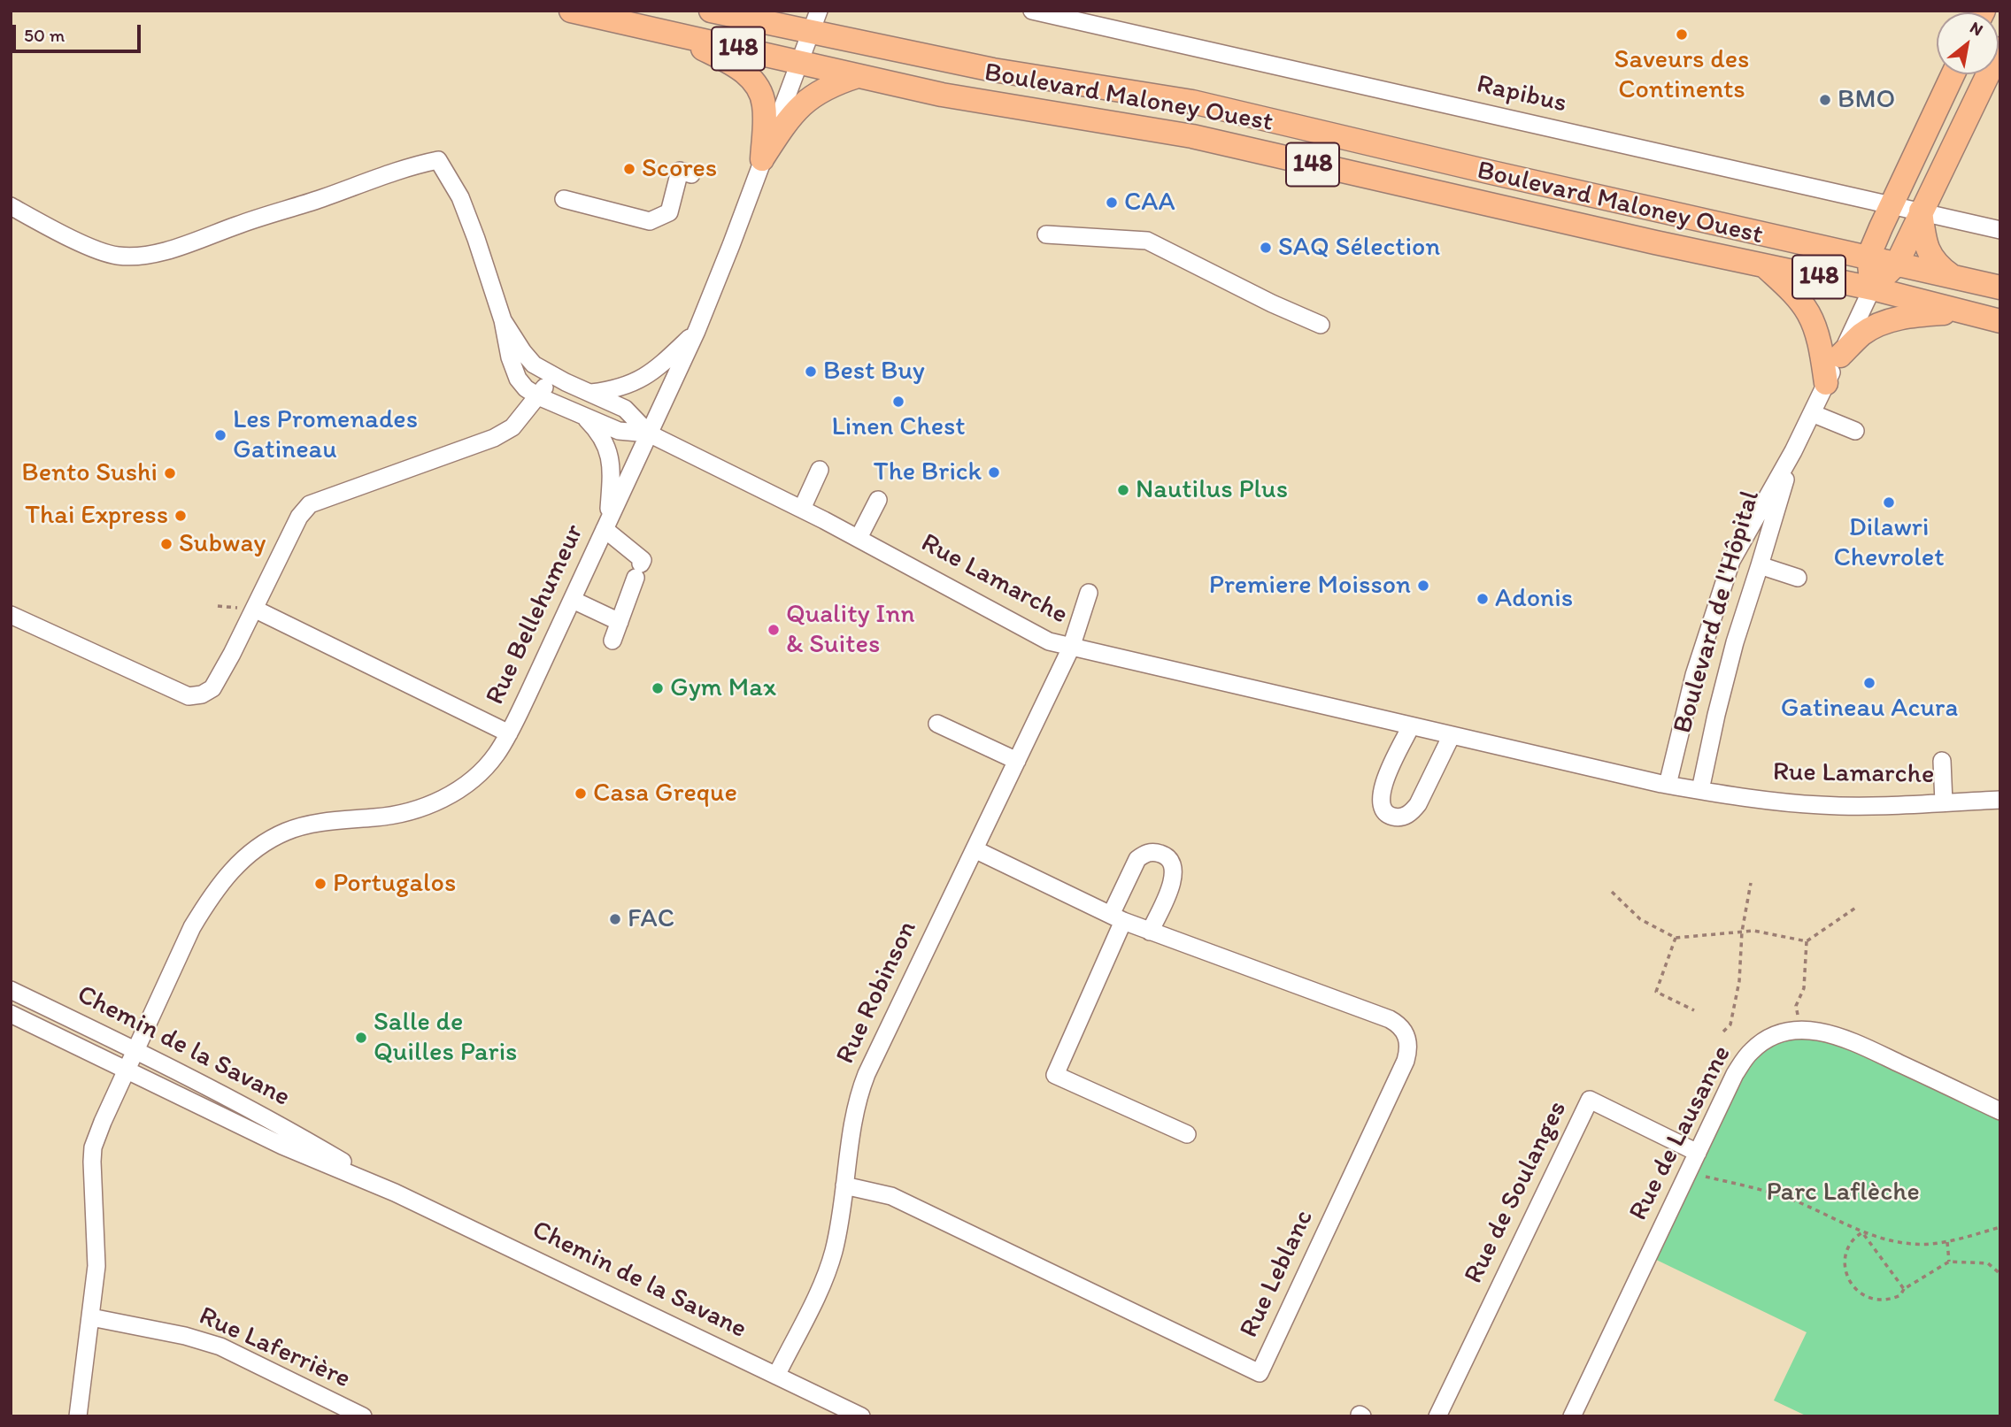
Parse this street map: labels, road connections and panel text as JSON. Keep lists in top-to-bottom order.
{
  "streets": {
    "main road": ["148", "Boulevard Maloney Ouest", "Boulevard de l'Hôpital"],
    "street": [
      "Rapibus",
      "Rue Lamarche",
      "Rue Bellehumeur",
      "Rue Robinson",
      "Chemin de la Savane",
      "Rue de Lausanne",
      "Rue de Soulanges",
      "Rue Leblanc",
      "Rue Laferrière"
    ]
  },
  "crossings": [
    ["Rapibus", "Boulevard de l'Hôpital"],
    ["Boulevard Maloney Ouest", "Boulevard de l'Hôpital"],
    ["Boulevard Maloney Ouest", "Rue Bellehumeur"],
    ["Rue Lamarche", "Boulevard de l'Hôpital"],
    ["Rue Lamarche", "Rue Bellehumeur"],
    ["Rue Lamarche", "Rue Robinson"],
    ["Rue Bellehumeur", "Chemin de la Savane"],
    ["Rue Bellehumeur", "Rue Laferrière"],
    ["Rue Robinson", "Chemin de la Savane"],
    ["Rue Robinson", "Rue Leblanc"],
    ["Rue de Lausanne", "Rue de Soulanges"]
  ],
  "parks": ["Parc Laflèche"],
  "places": [
    "Saveurs des Continents",
    "BMO",
    "Scores",
    "CAA",
    "SAQ Sélection",
    "Best Buy",
    "Linen Chest",
    "Les Promenades Gatineau",
    "The Brick",
    "Bento Sushi",
    "Nautilus Plus",
    "Dilawri Chevrolet",
    "Thai Express",
    "Subway",
    "Premiere Moisson",
    "Adonis",
    "Quality Inn & Suites",
    "Gatineau Acura",
    "Gym Max",
    "Casa Greque",
    "Portugalos",
    "FAC",
    "Salle de Quilles Paris"
  ],
  "scale_bar": "50 m",
  "north": "top right"
}
